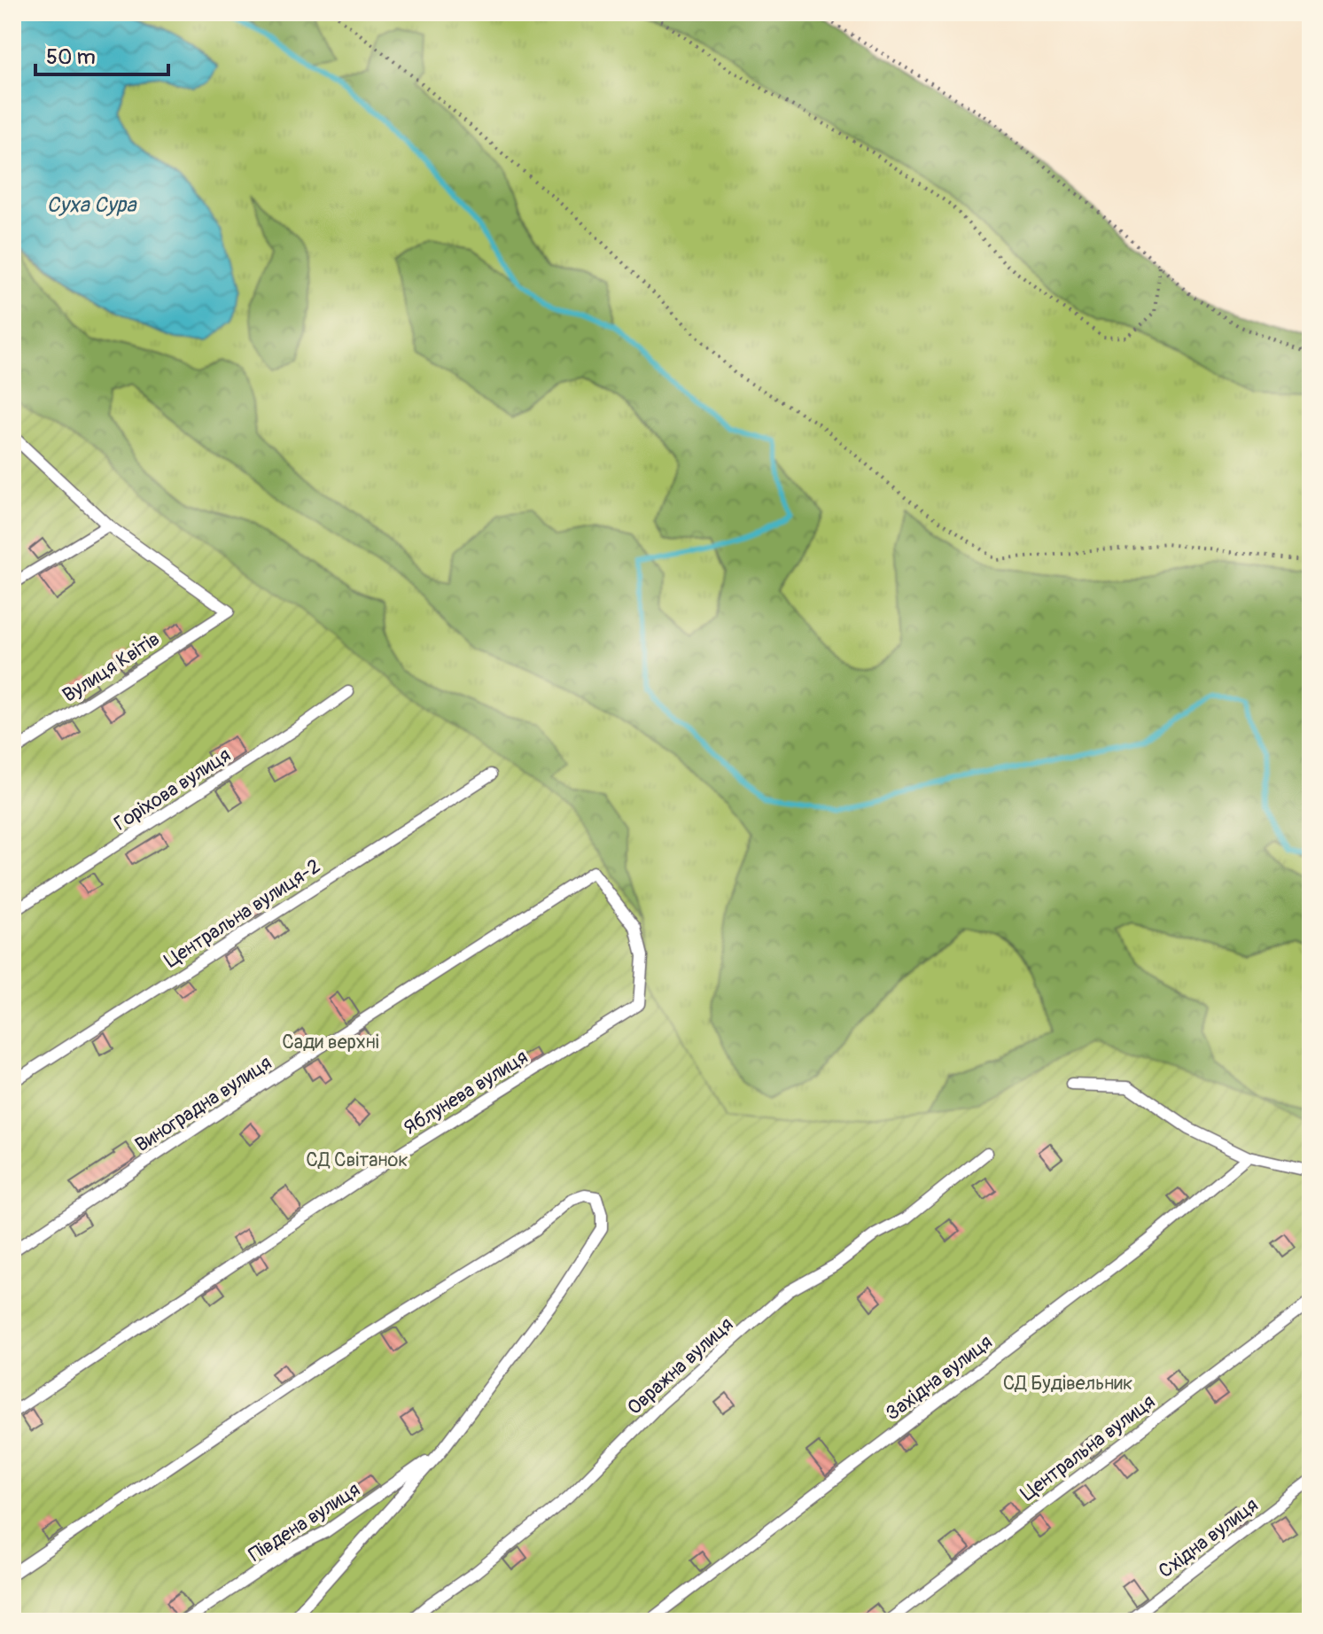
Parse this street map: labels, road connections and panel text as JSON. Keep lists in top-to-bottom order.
{
  "streets": {
    "lane": [
      "Вулиця Квітів",
      "Горіхова вулиця",
      "Центральна вулиця-2",
      "Яблунева вулиця",
      "Виноградна вулиця",
      "Овражна вулиця",
      "Західна вулиця",
      "Центральна вулиця",
      "Південа вулиця",
      "Східна вулиця"
    ]
  },
  "crossings": [
    ["Яблунева вулиця", "Виноградна вулиця"]
  ],
  "water": ["Суха Сура"],
  "parks": ["Сади верхні", "СД Світанок", "СД Будівельник"],
  "scale_bar": "50 m"
}
